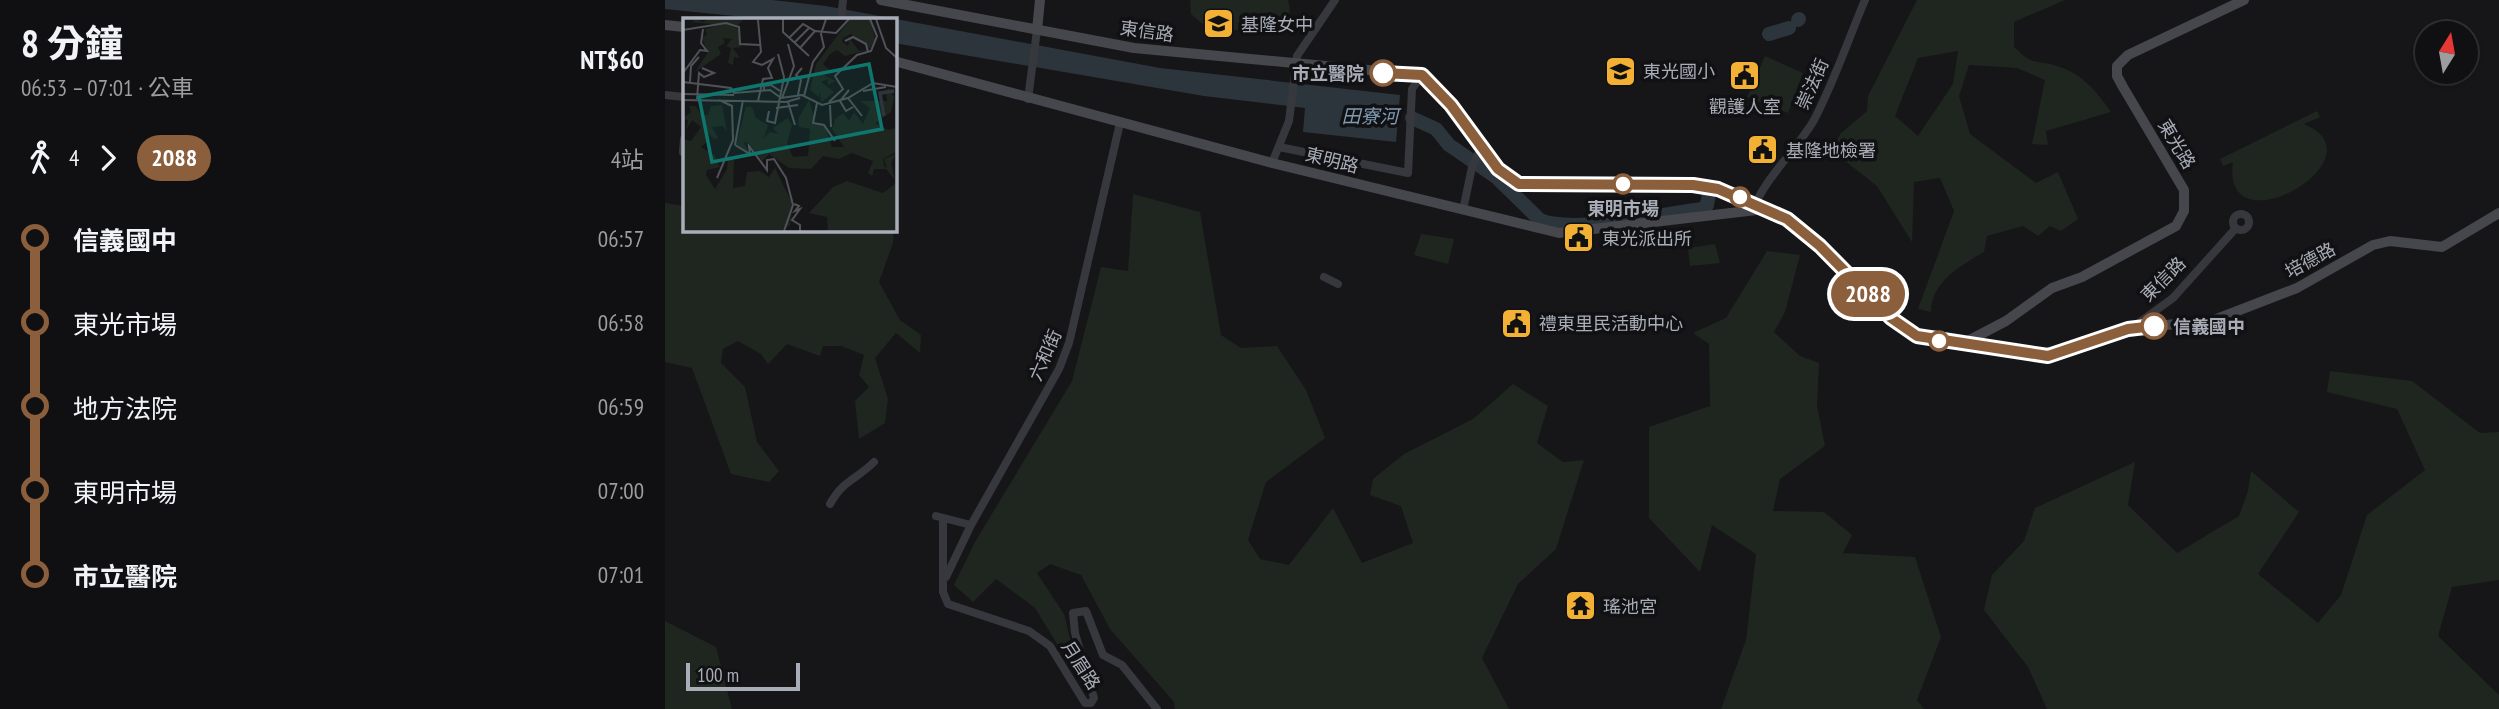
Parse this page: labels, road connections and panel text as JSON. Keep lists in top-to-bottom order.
{
  "streets": {
    "street": [
      "東信路",
      "崇法街",
      "東光路",
      "東明路",
      "培德路",
      "六和街",
      "月眉路"
    ]
  },
  "crossings": [
    ["東信路", "東光路"],
    ["東信路", "東明路"],
    ["東信路", "培德路"],
    ["崇法街", "東明路"],
    ["東明路", "六和街"],
    ["六和街", "月眉路"]
  ],
  "water": ["田寮河"],
  "places": {
    "school or university": ["基隆女中", "東光國小"],
    "other": ["市立醫院", "東明市場", "信義國中"],
    "public building": [
      "觀護人室",
      "基隆地檢署",
      "東光派出所",
      "禮東里民活動中心"
    ],
    "temple": ["瑤池宮"]
  },
  "lines": ["bus line 2088"],
  "scale_bar": "100 m",
  "north": "top",
  "page": {
    "heading": ["8 分鐘", "06:53 – 07:01 · 公車", "NT$60"],
    "on_map": "2088",
    "legs": ["4", "2088", "4站"],
    "list": [
      {
        "name": "信義國中",
        "value": "06:57"
      },
      {
        "name": "東光市場",
        "value": "06:58"
      },
      {
        "name": "地方法院",
        "value": "06:59"
      },
      {
        "name": "東明市場",
        "value": "07:00"
      },
      {
        "name": "市立醫院",
        "value": "07:01"
      }
    ],
    "scale": "100 m"
  }
}
